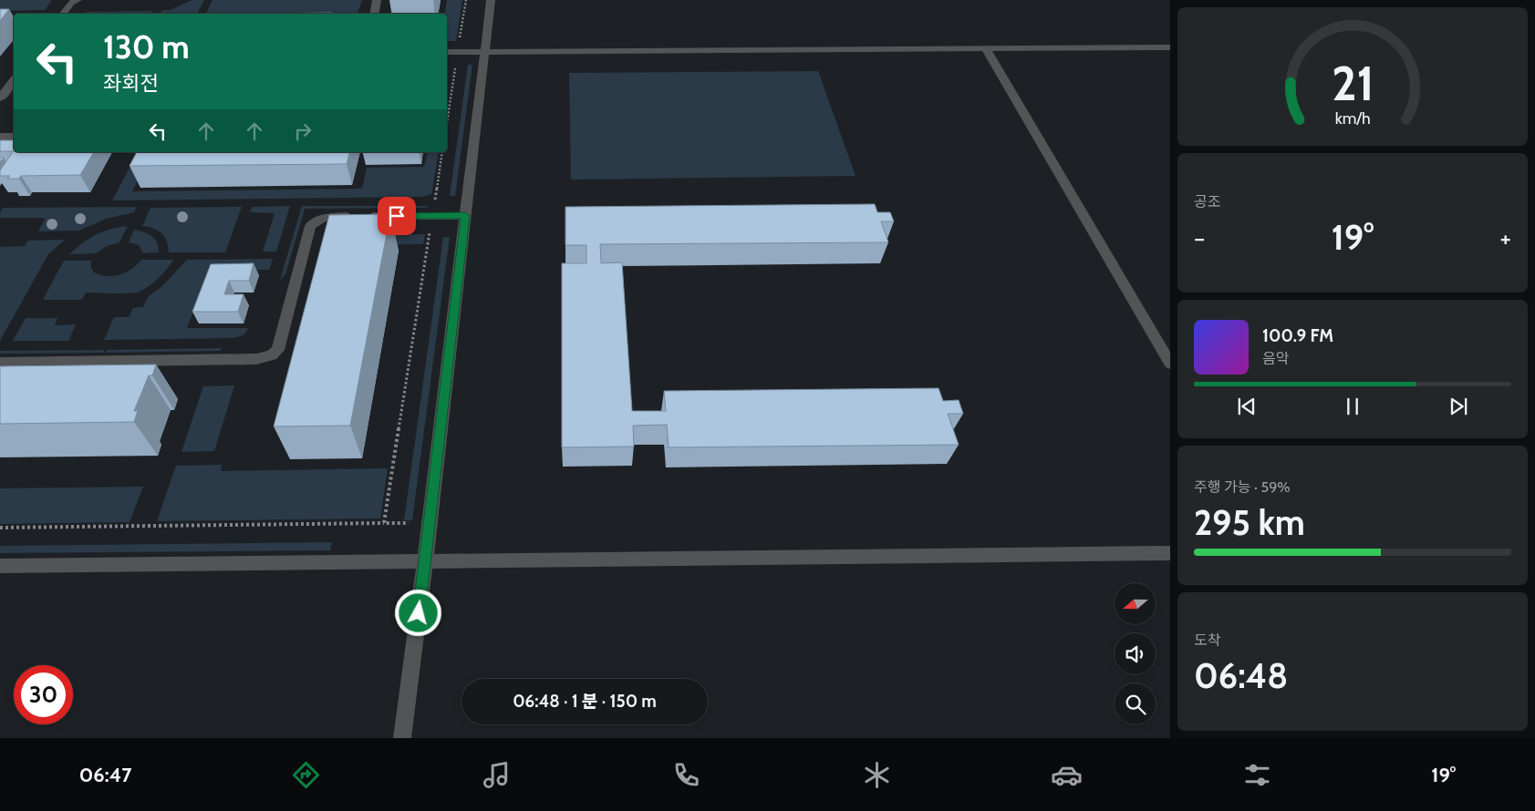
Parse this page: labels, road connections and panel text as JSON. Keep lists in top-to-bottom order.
{
  "north": "left",
  "page": {
    "turn": ["130 m", "좌회전"],
    "tile": [
      "공조",
      ["주행 가능 · 59%", "295 km"],
      ["도착", "06:48"]
    ],
    "heat": ["−", "19°", "+"],
    "song": ["100.9 FM", "음악"],
    "limit": "30",
    "trip": "06:48 · 1 분 · 150 m",
    "tabs": ["06:47", "19°"],
    "gauge": ["21", "km/h"]
  }
}
